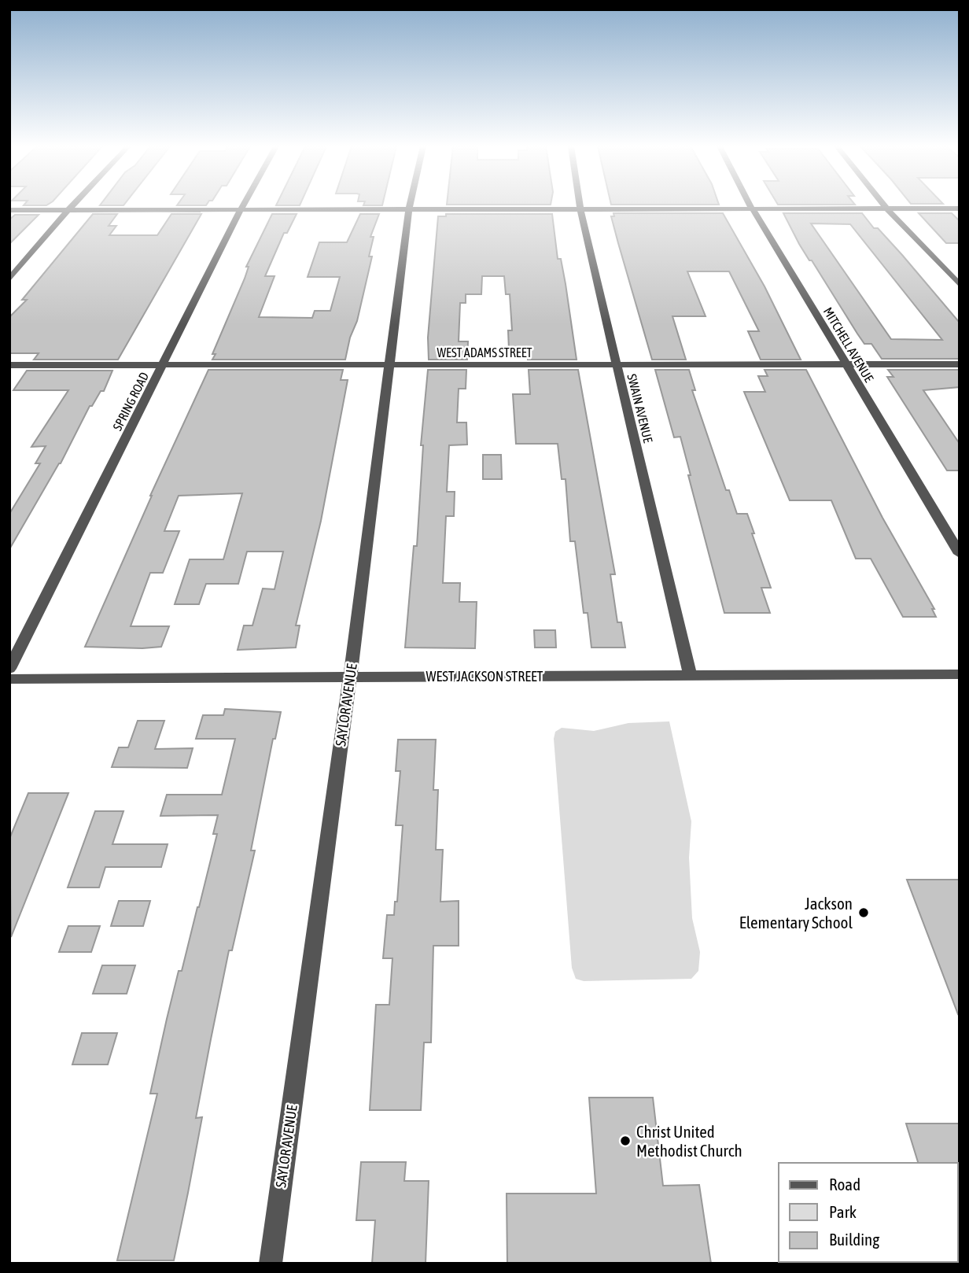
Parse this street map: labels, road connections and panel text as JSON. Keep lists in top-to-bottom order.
{
  "streets": {
    "street": [
      "MITCHELL AVENUE",
      "WEST ADAMS STREET",
      "SPRING ROAD",
      "SWAIN AVENUE",
      "WEST JACKSON STREET",
      "SAYLOR AVENUE"
    ]
  },
  "crossings": [
    ["MITCHELL AVENUE", "WEST ADAMS STREET"],
    ["WEST ADAMS STREET", "SPRING ROAD"],
    ["WEST ADAMS STREET", "SWAIN AVENUE"],
    ["WEST ADAMS STREET", "SAYLOR AVENUE"],
    ["SWAIN AVENUE", "WEST JACKSON STREET"],
    ["WEST JACKSON STREET", "SAYLOR AVENUE"]
  ],
  "places": ["Jackson Elementary School", "Christ United Methodist Church"],
  "legend": ["Road", "Park", "Building"]
}
